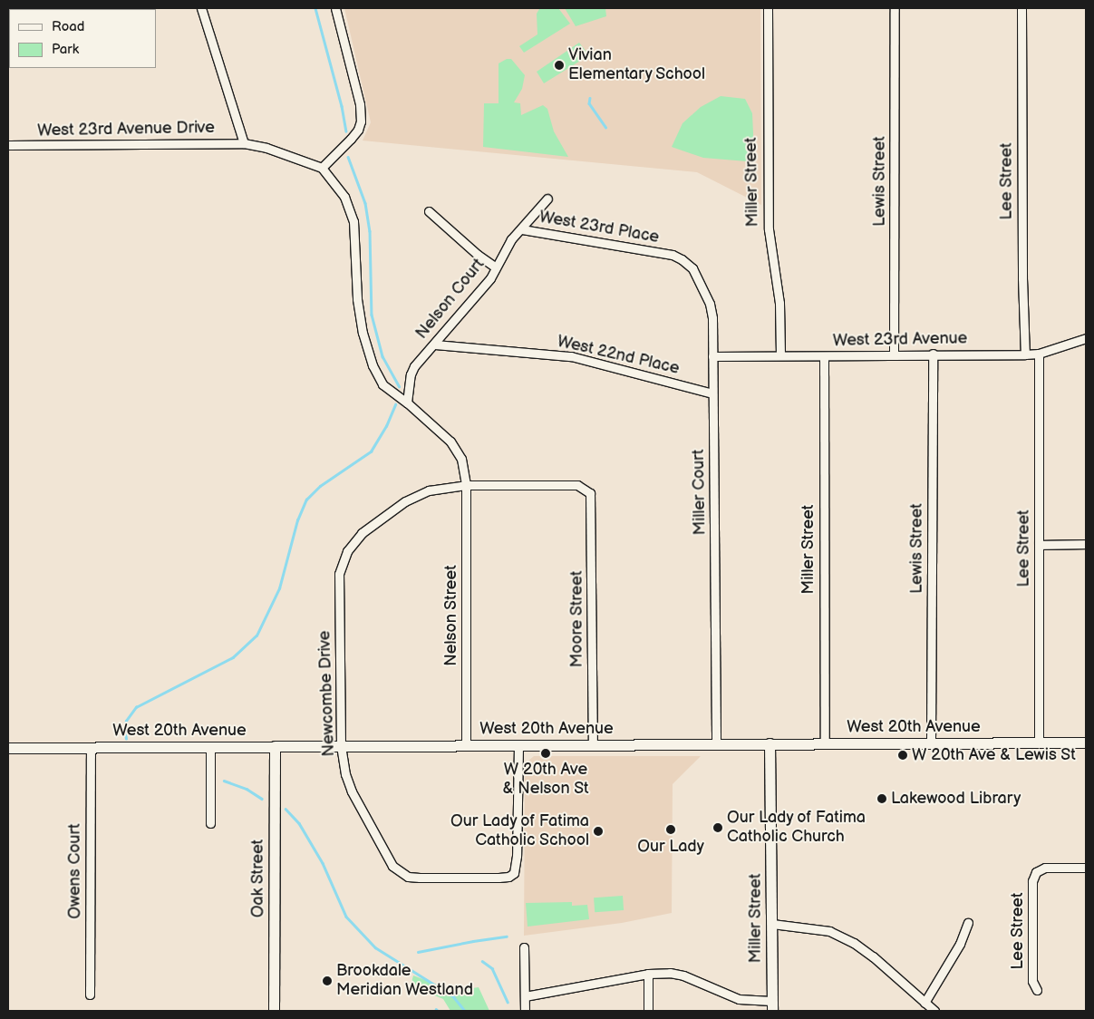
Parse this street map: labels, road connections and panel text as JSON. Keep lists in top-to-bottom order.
{
  "streets": {
    "street": [
      "West 23rd Avenue Drive",
      "Lewis Street",
      "Lee Street",
      "Miller Street",
      "West 23rd Place",
      "Nelson Court",
      "West 23rd Avenue",
      "West 22nd Place",
      "Miller Court",
      "Nelson Street",
      "Moore Street",
      "Newcombe Drive",
      "West 20th Avenue",
      "Owens Court",
      "Oak Street"
    ]
  },
  "crossings": [
    ["West 23rd Avenue Drive", "Nelson Street"],
    ["Lewis Street", "West 23rd Avenue"],
    ["Lewis Street", "West 20th Avenue"],
    ["Lee Street", "West 23rd Avenue"],
    ["Lee Street", "West 20th Avenue"],
    ["Miller Street", "West 23rd Avenue"],
    ["Miller Street", "West 20th Avenue"],
    ["West 23rd Place", "Nelson Court"],
    ["West 23rd Place", "Miller Court"],
    ["Nelson Court", "West 22nd Place"],
    ["Nelson Court", "Nelson Street"],
    ["West 23rd Avenue", "Miller Court"],
    ["West 22nd Place", "Miller Court"],
    ["Miller Court", "West 20th Avenue"],
    ["Nelson Street", "Newcombe Drive"],
    ["Nelson Street", "West 20th Avenue"],
    ["Moore Street", "Newcombe Drive"],
    ["Moore Street", "West 20th Avenue"],
    ["Newcombe Drive", "West 20th Avenue"],
    ["West 20th Avenue", "Owens Court"],
    ["West 20th Avenue", "Oak Street"]
  ],
  "places": [
    "Vivian Elementary School",
    "W 20th Ave & Nelson St",
    "W 20th Ave & Lewis St",
    "Lakewood Library",
    "Our Lady of Fatima Catholic Church",
    "Our Lady",
    "Our Lady of Fatima Catholic School",
    "Brookdale Meridian Westland"
  ],
  "legend": ["Road", "Park"]
}
